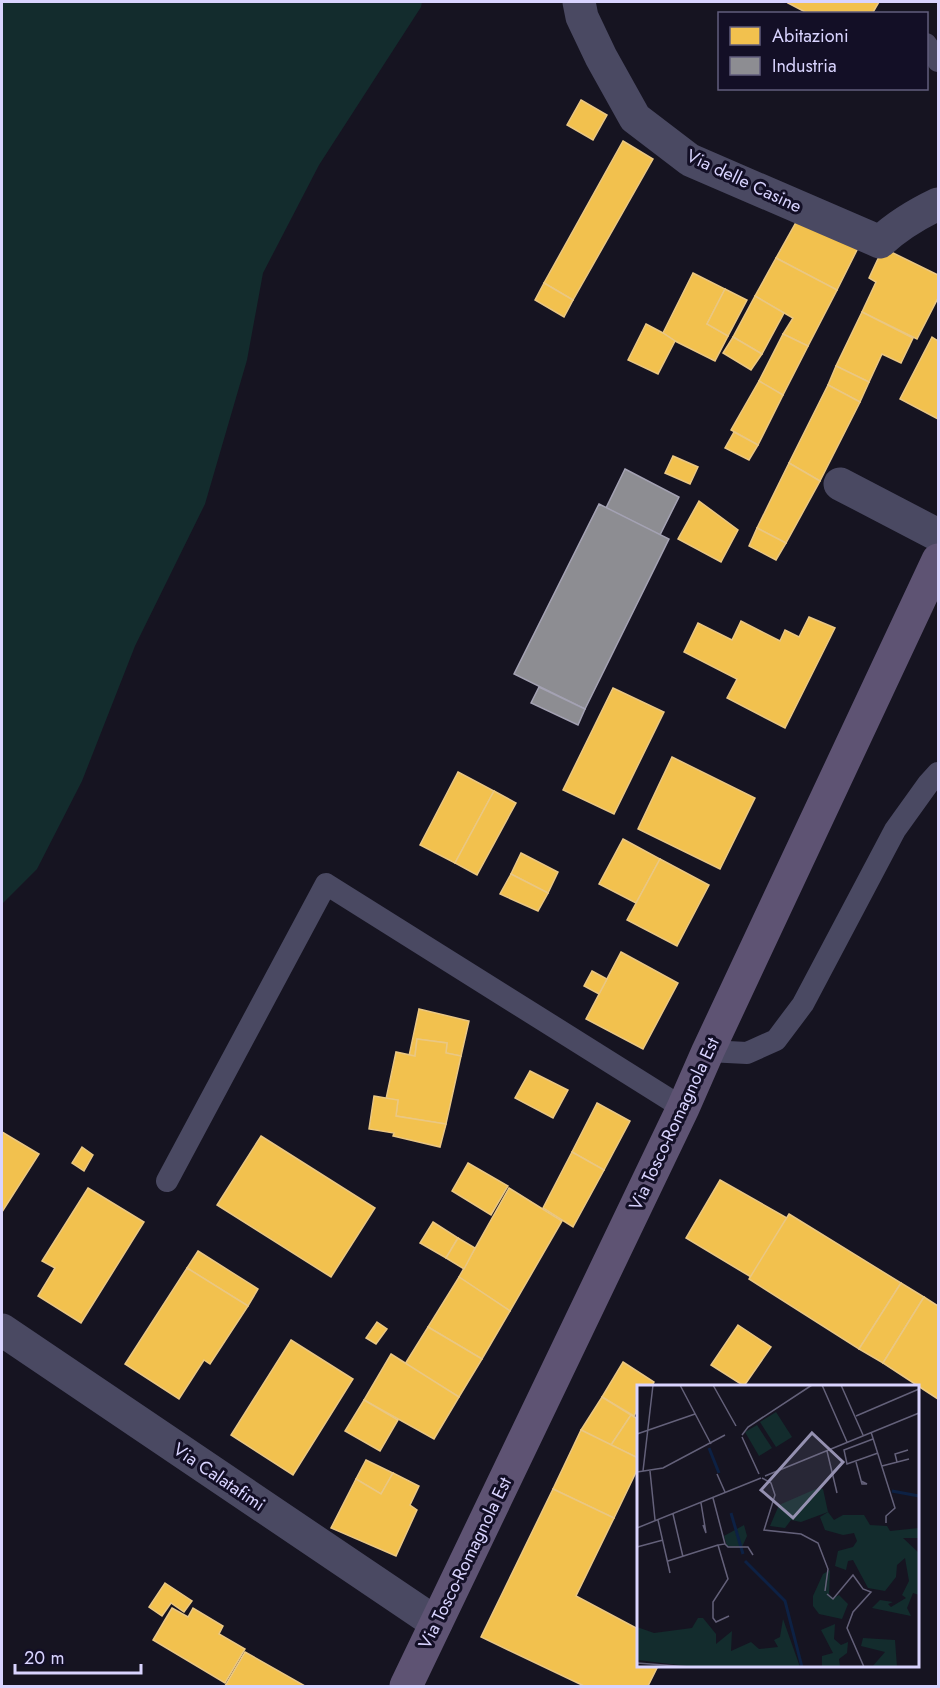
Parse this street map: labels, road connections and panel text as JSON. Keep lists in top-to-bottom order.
{
  "streets": {
    "main road": ["Via Tosco-Romagnola Est"],
    "street": ["Via delle Casine", "Via Calatafimi"]
  },
  "crossings": [
    ["Via Tosco-Romagnola Est", "Via Calatafimi"]
  ],
  "legend": ["Abitazioni", "Industria"],
  "scale_bar": "20 m"
}
